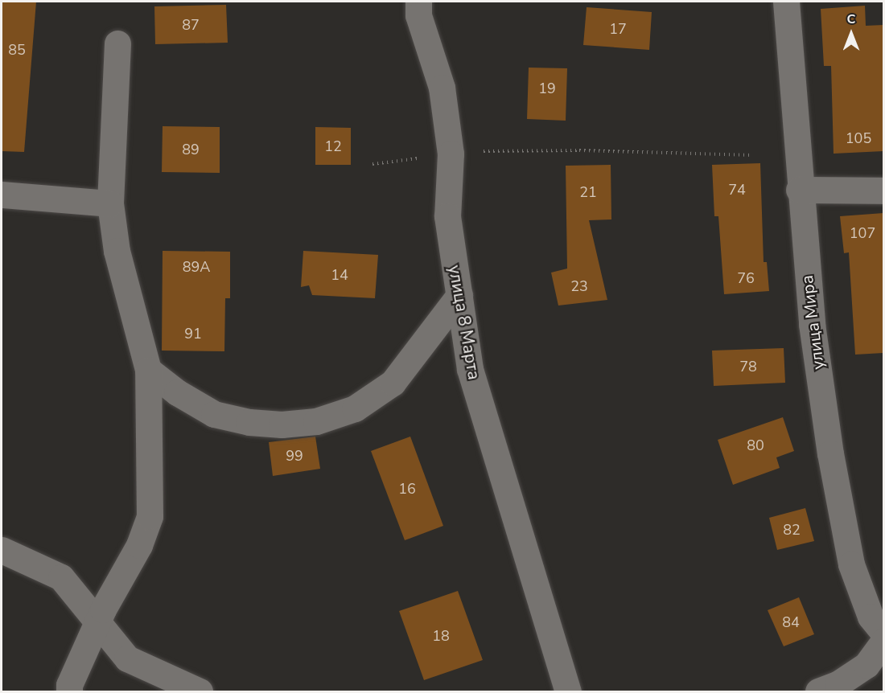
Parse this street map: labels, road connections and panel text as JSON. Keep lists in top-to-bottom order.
{
  "streets": {
    "street": ["улица 8 Марта", "улица Мира"]
  },
  "house_numbers": [
    "87",
    "17",
    "85",
    "19",
    "105",
    "12",
    "89",
    "74",
    "21",
    "107",
    "89А",
    "14",
    "76",
    "23",
    "91",
    "78",
    "80",
    "99",
    "16",
    "82",
    "84",
    "18"
  ],
  "north": "top"
}
